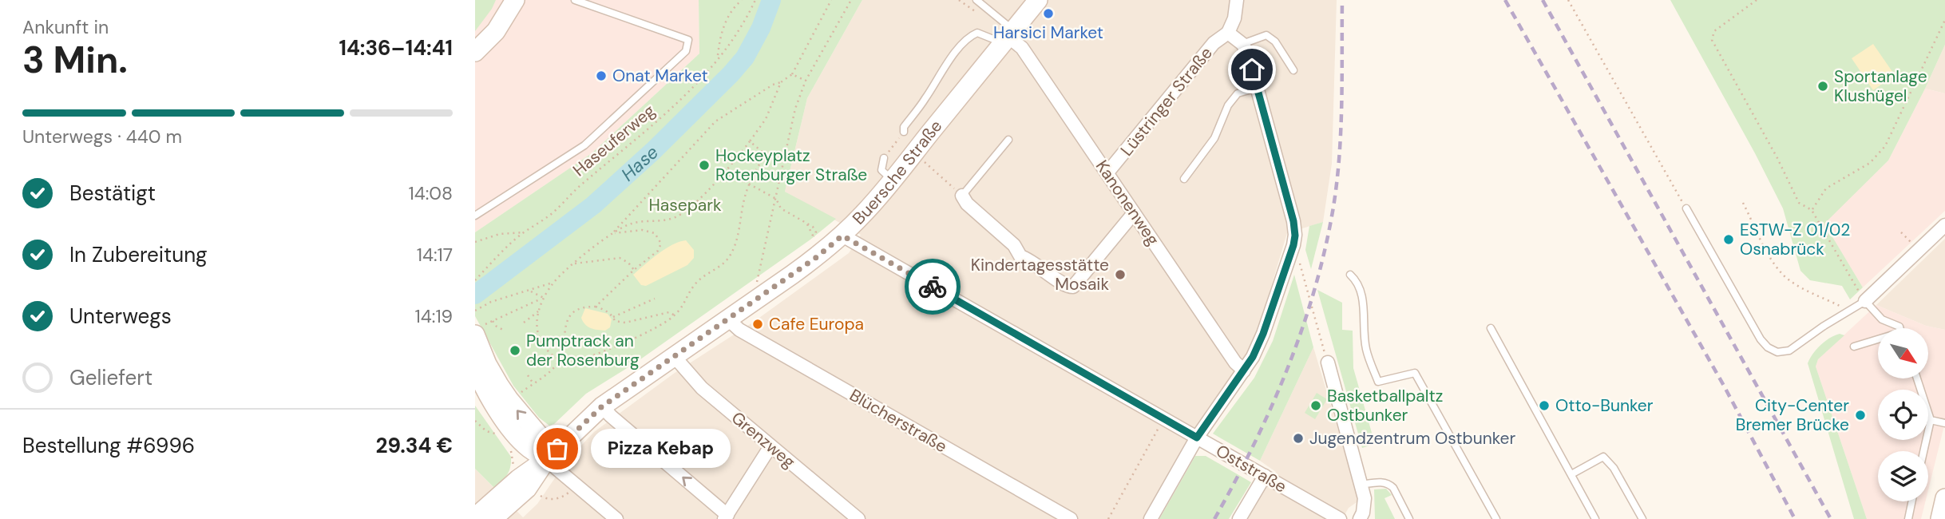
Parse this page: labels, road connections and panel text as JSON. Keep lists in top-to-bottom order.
{
  "streets": {
    "main road": ["Buersche Straße"],
    "street": [
      "Lüstringer Straße",
      "Kanonenweg",
      "Blücherstraße",
      "Grenzweg",
      "Oststraße"
    ],
    "path": ["Haseuferweg"]
  },
  "crossings": [
    ["Lüstringer Straße", "Kanonenweg"],
    ["Buersche Straße", "Kanonenweg"],
    ["Buersche Straße", "Blücherstraße"],
    ["Buersche Straße", "Grenzweg"],
    ["Buersche Straße", "Oststraße"]
  ],
  "water": ["Hase"],
  "parks": ["Hasepark"],
  "places": [
    "Harsici Market",
    "Onat Market",
    "Sportanlage Klushügel",
    "Hockeyplatz Rotenburger Straße",
    "ESTW-Z 01/02 Osnabrück",
    "Kindertagesstätte Mosaik",
    "Cafe Europa",
    "Pumptrack an der Rosenburg",
    "Basketballpaltz Ostbunker",
    "Otto-Bunker",
    "City-Center Bremer Brücke",
    "Jugendzentrum Ostbunker",
    "Pizza Kebap"
  ],
  "north": "bottom right",
  "page": {
    "heading": ["3 Min.", "Ankunft in", "14:36–14:41"],
    "panel": ["Bestellung #6996", "29.34 €"],
    "bar": "Unterwegs · 440 m",
    "list": [
      ["Bestätigt", "14:08"],
      ["In Zubereitung", "14:17"],
      ["Unterwegs", "14:19"],
      "Geliefert"
    ],
    "bubble": "Pizza Kebap"
  }
}
